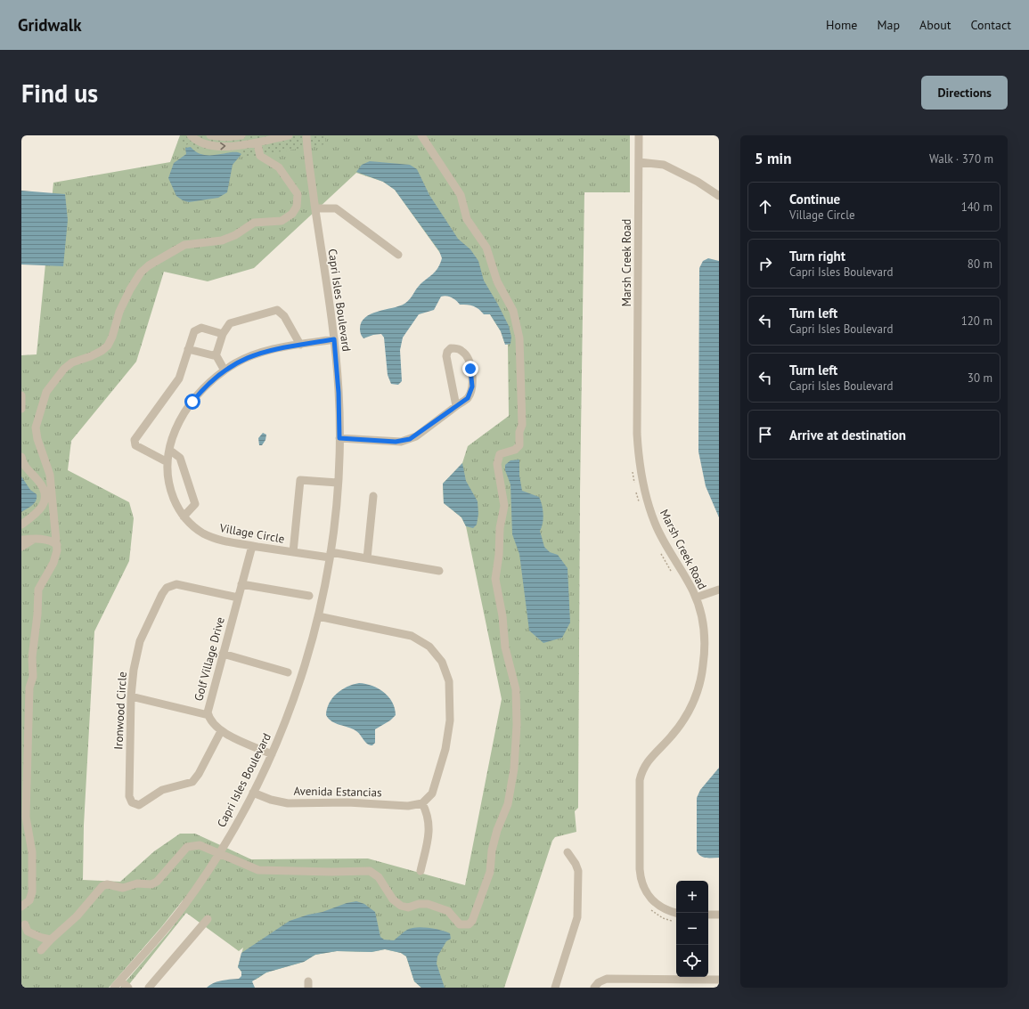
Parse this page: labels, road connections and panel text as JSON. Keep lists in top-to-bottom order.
{
  "streets": {
    "street": [
      "Marsh Creek Road",
      "Capri Isles Boulevard",
      "Village Circle",
      "Golf Village Drive",
      "Ironwood Circle",
      "Avenida Estancias"
    ]
  },
  "crossings": [
    ["Capri Isles Boulevard", "Village Circle"],
    ["Capri Isles Boulevard", "Golf Village Drive"],
    ["Capri Isles Boulevard", "Avenida Estancias"],
    ["Golf Village Drive", "Ironwood Circle"]
  ],
  "page": {
    "header": "Gridwalk",
    "nav": [
      "Home",
      "Map",
      "About",
      "Contact"
    ],
    "buttons": "Directions",
    "title": "Find us",
    "heading": ["5 min", "Walk · 370 m"],
    "list": [
      ["Continue", "Village Circle", "140 m"],
      ["Turn right", "Capri Isles Boulevard", "80 m"],
      ["Turn left", "Capri Isles Boulevard", "120 m"],
      ["Turn left", "Capri Isles Boulevard", "30 m"],
      "Arrive at destination"
    ],
    "map_buttons": ["+", "−"]
  }
}
